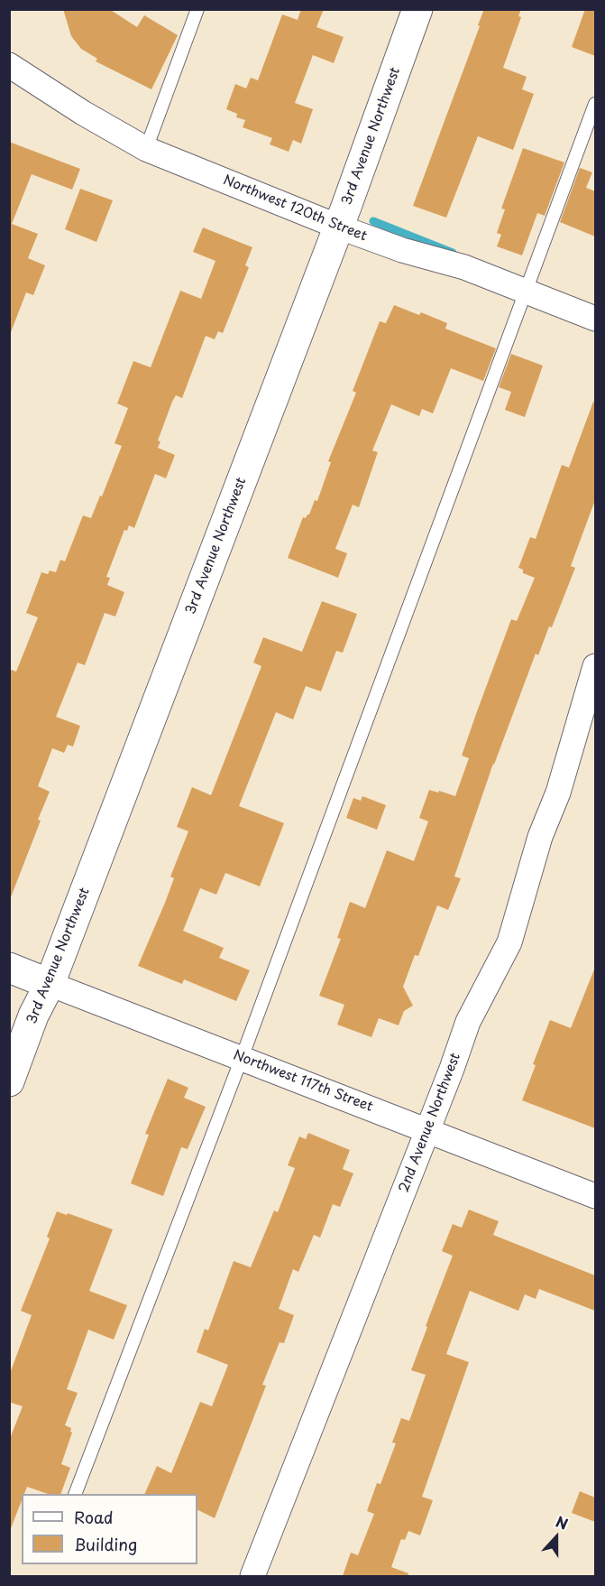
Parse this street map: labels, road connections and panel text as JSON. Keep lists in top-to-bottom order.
{
  "streets": {
    "street": [
      "3rd Avenue Northwest",
      "Northwest 120th Street",
      "Northwest 117th Street",
      "2nd Avenue Northwest"
    ]
  },
  "crossings": [
    ["3rd Avenue Northwest", "Northwest 120th Street"],
    ["3rd Avenue Northwest", "Northwest 117th Street"],
    ["Northwest 117th Street", "2nd Avenue Northwest"]
  ],
  "legend": ["Road", "Building"],
  "north": "top"
}
